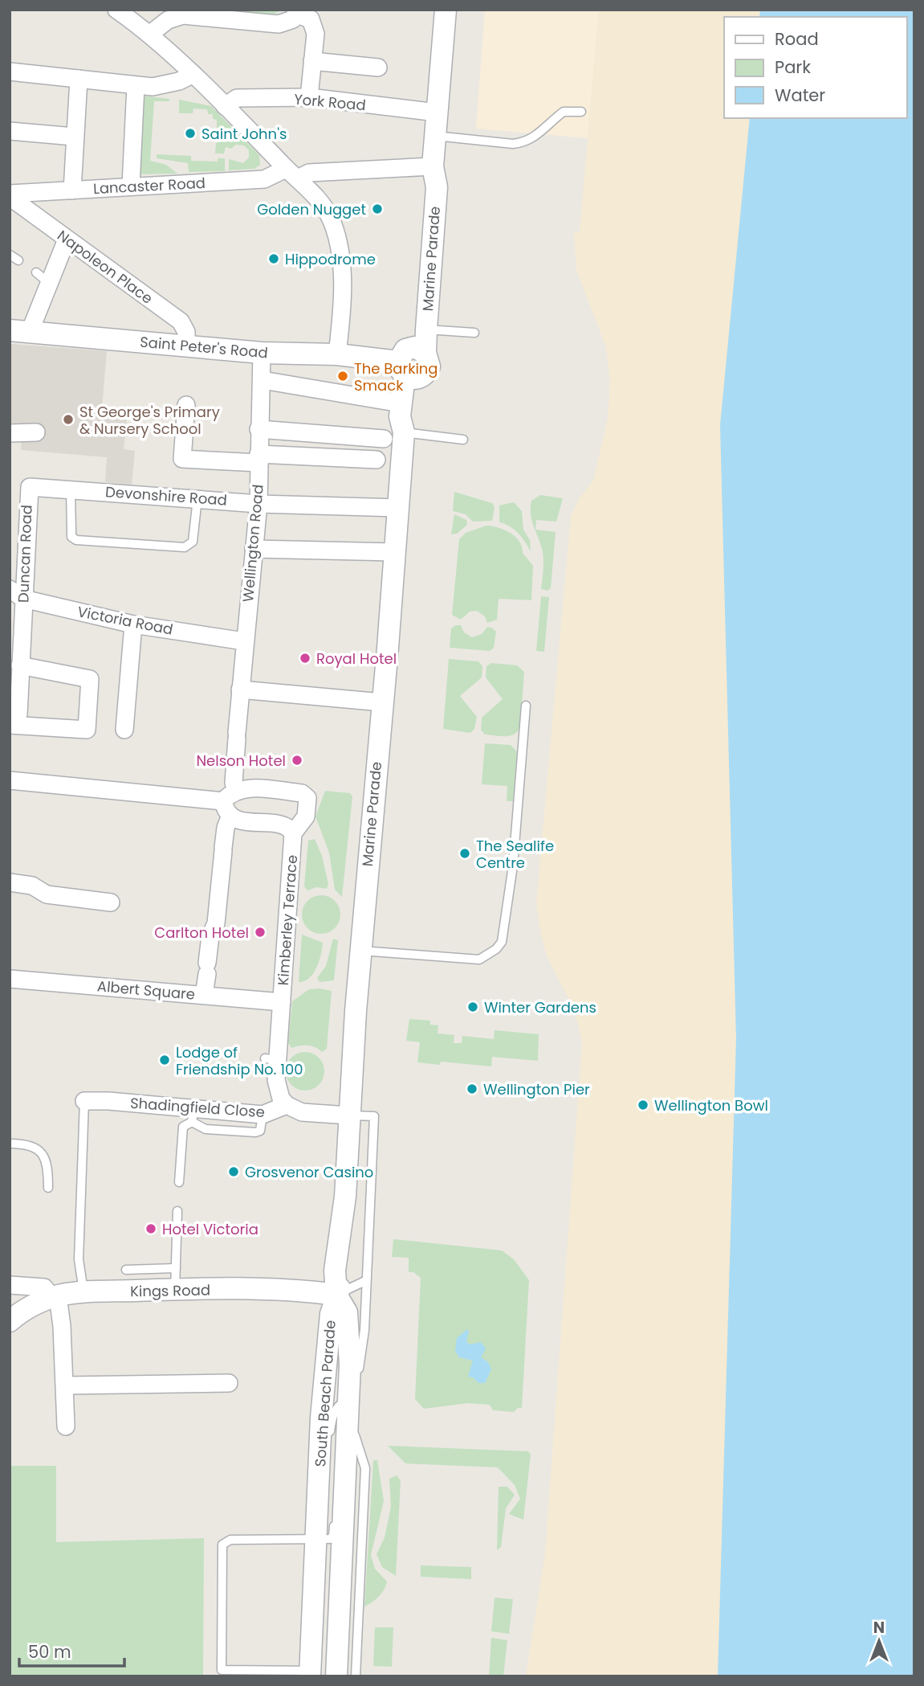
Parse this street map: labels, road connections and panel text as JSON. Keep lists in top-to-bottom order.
{
  "streets": {
    "street": [
      "York Road",
      "Lancaster Road",
      "Marine Parade",
      "Napoleon Place",
      "Saint Peter's Road",
      "Devonshire Road",
      "Wellington Road",
      "Duncan Road",
      "Victoria Road",
      "Kimberley Terrace",
      "Albert Square",
      "Shadingfield Close",
      "Kings Road",
      "South Beach Parade"
    ]
  },
  "crossings": [
    ["York Road", "Marine Parade"],
    ["Lancaster Road", "Marine Parade"],
    ["Lancaster Road", "Napoleon Place"],
    ["Marine Parade", "Saint Peter's Road"],
    ["Marine Parade", "Devonshire Road"],
    ["Marine Parade", "Kings Road"],
    ["Marine Parade", "South Beach Parade"],
    ["Napoleon Place", "Saint Peter's Road"],
    ["Saint Peter's Road", "Wellington Road"],
    ["Devonshire Road", "Wellington Road"],
    ["Devonshire Road", "Duncan Road"],
    ["Wellington Road", "Victoria Road"],
    ["Wellington Road", "Albert Square"],
    ["Duncan Road", "Victoria Road"],
    ["Kimberley Terrace", "Albert Square"],
    ["Kimberley Terrace", "Shadingfield Close"],
    ["Kings Road", "South Beach Parade"]
  ],
  "places": [
    "Saint John's",
    "Golden Nugget",
    "Hippodrome",
    "The Barking Smack",
    "St George's Primary & Nursery School",
    "Royal Hotel",
    "Nelson Hotel",
    "The Sealife Centre",
    "Carlton Hotel",
    "Winter Gardens",
    "Lodge of Friendship No. 100",
    "Wellington Pier",
    "Wellington Bowl",
    "Grosvenor Casino",
    "Hotel Victoria"
  ],
  "legend": ["Road", "Park", "Water"],
  "scale_bar": "50 m",
  "north": "top"
}
